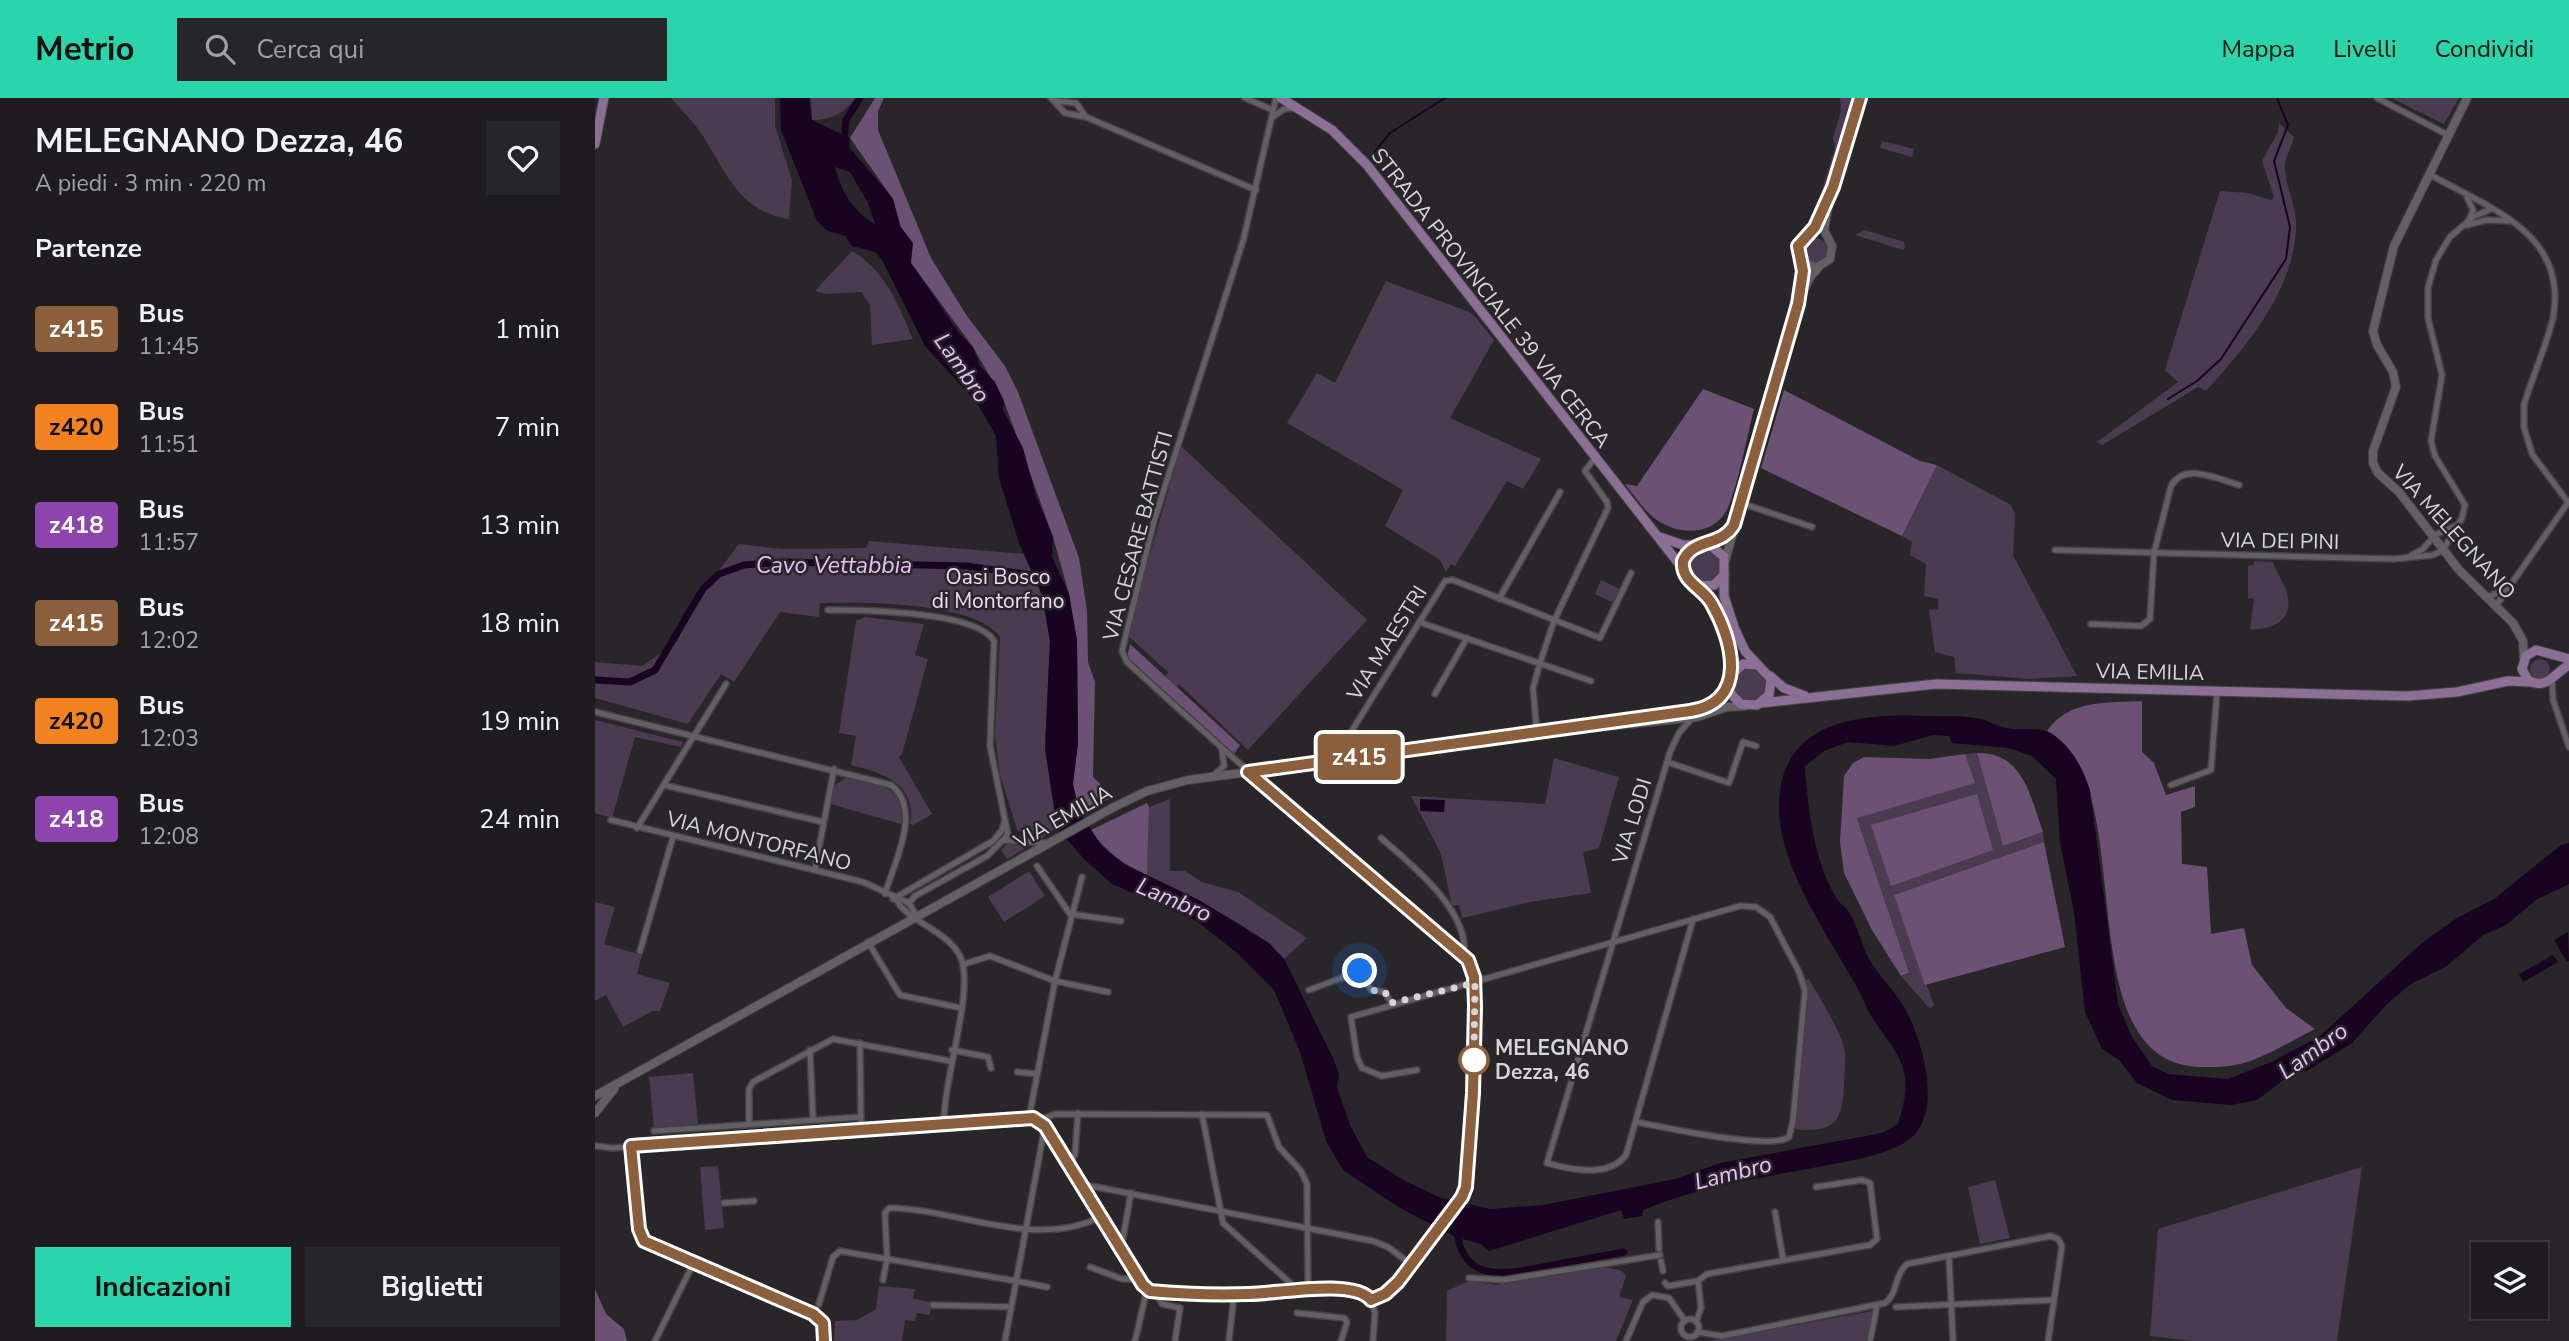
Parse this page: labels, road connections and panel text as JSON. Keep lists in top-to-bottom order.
{
  "streets": {
    "main road": ["STRADA PROVINCIALE 39 VIA CERCA", "VIA EMILIA"],
    "street": [
      "VIA MELEGNANO",
      "VIA CESARE BATTISTI",
      "VIA DEI PINI",
      "VIA MAESTRI",
      "VIA LODI",
      "VIA MONTORFANO"
    ]
  },
  "crossings": [
    ["STRADA PROVINCIALE 39 VIA CERCA", "VIA EMILIA"],
    ["VIA MELEGNANO", "VIA DEI PINI"],
    ["VIA MELEGNANO", "VIA EMILIA"],
    ["VIA CESARE BATTISTI", "VIA EMILIA"],
    ["VIA MAESTRI", "VIA EMILIA"],
    ["VIA EMILIA", "VIA LODI"]
  ],
  "water": ["Lambro", "Cavo Vettabbia"],
  "parks": ["Oasi Bosco di Montorfano"],
  "places": ["MELEGNANO Dezza, 46"],
  "lines": ["bus line z415"],
  "page": {
    "header": "Metrio",
    "search": "Cerca qui",
    "nav": ["Mappa", "Livelli", "Condividi"],
    "heading": [
      ["MELEGNANO Dezza, 46", "A piedi · 3 min · 220 m"],
      "Partenze"
    ],
    "on_map": "z415",
    "list": [
      {
        "mark": "z415",
        "name": "Bus",
        "note": "11:45",
        "value": "1 min"
      },
      {
        "mark": "z420",
        "name": "Bus",
        "note": "11:51",
        "value": "7 min"
      },
      {
        "mark": "z418",
        "name": "Bus",
        "note": "11:57",
        "value": "13 min"
      },
      {
        "mark": "z415",
        "name": "Bus",
        "note": "12:02",
        "value": "18 min"
      },
      {
        "mark": "z420",
        "name": "Bus",
        "note": "12:03",
        "value": "19 min"
      },
      {
        "mark": "z418",
        "name": "Bus",
        "note": "12:08",
        "value": "24 min"
      }
    ],
    "buttons": ["Indicazioni", "Biglietti"]
  }
}
